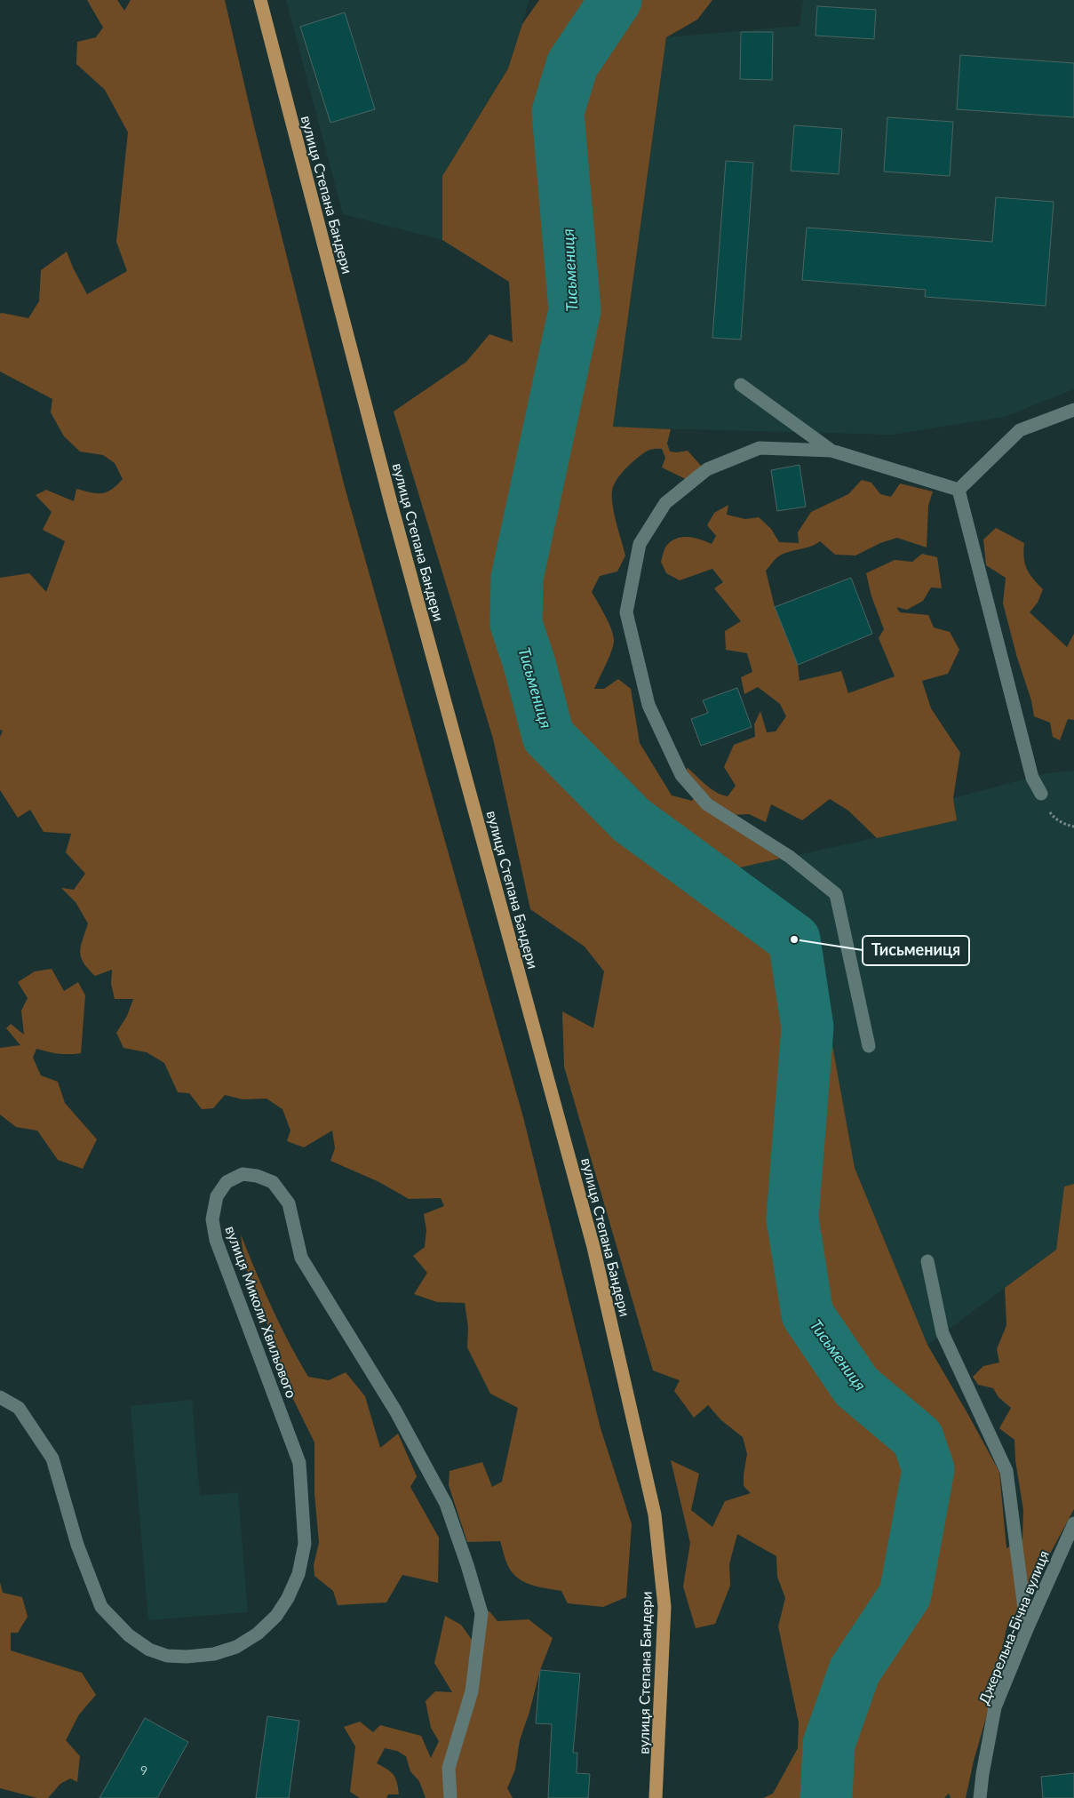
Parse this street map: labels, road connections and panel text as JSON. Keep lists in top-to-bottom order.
{
  "streets": {
    "main road": ["вулиця Степана Бандери"],
    "street": ["вулиця Миколи Хвильового", "Джерельна-Бічна вулиця"]
  },
  "water": ["Тисьмениця"],
  "places": ["Тисьмениця"],
  "house_numbers": ["9"]
}
